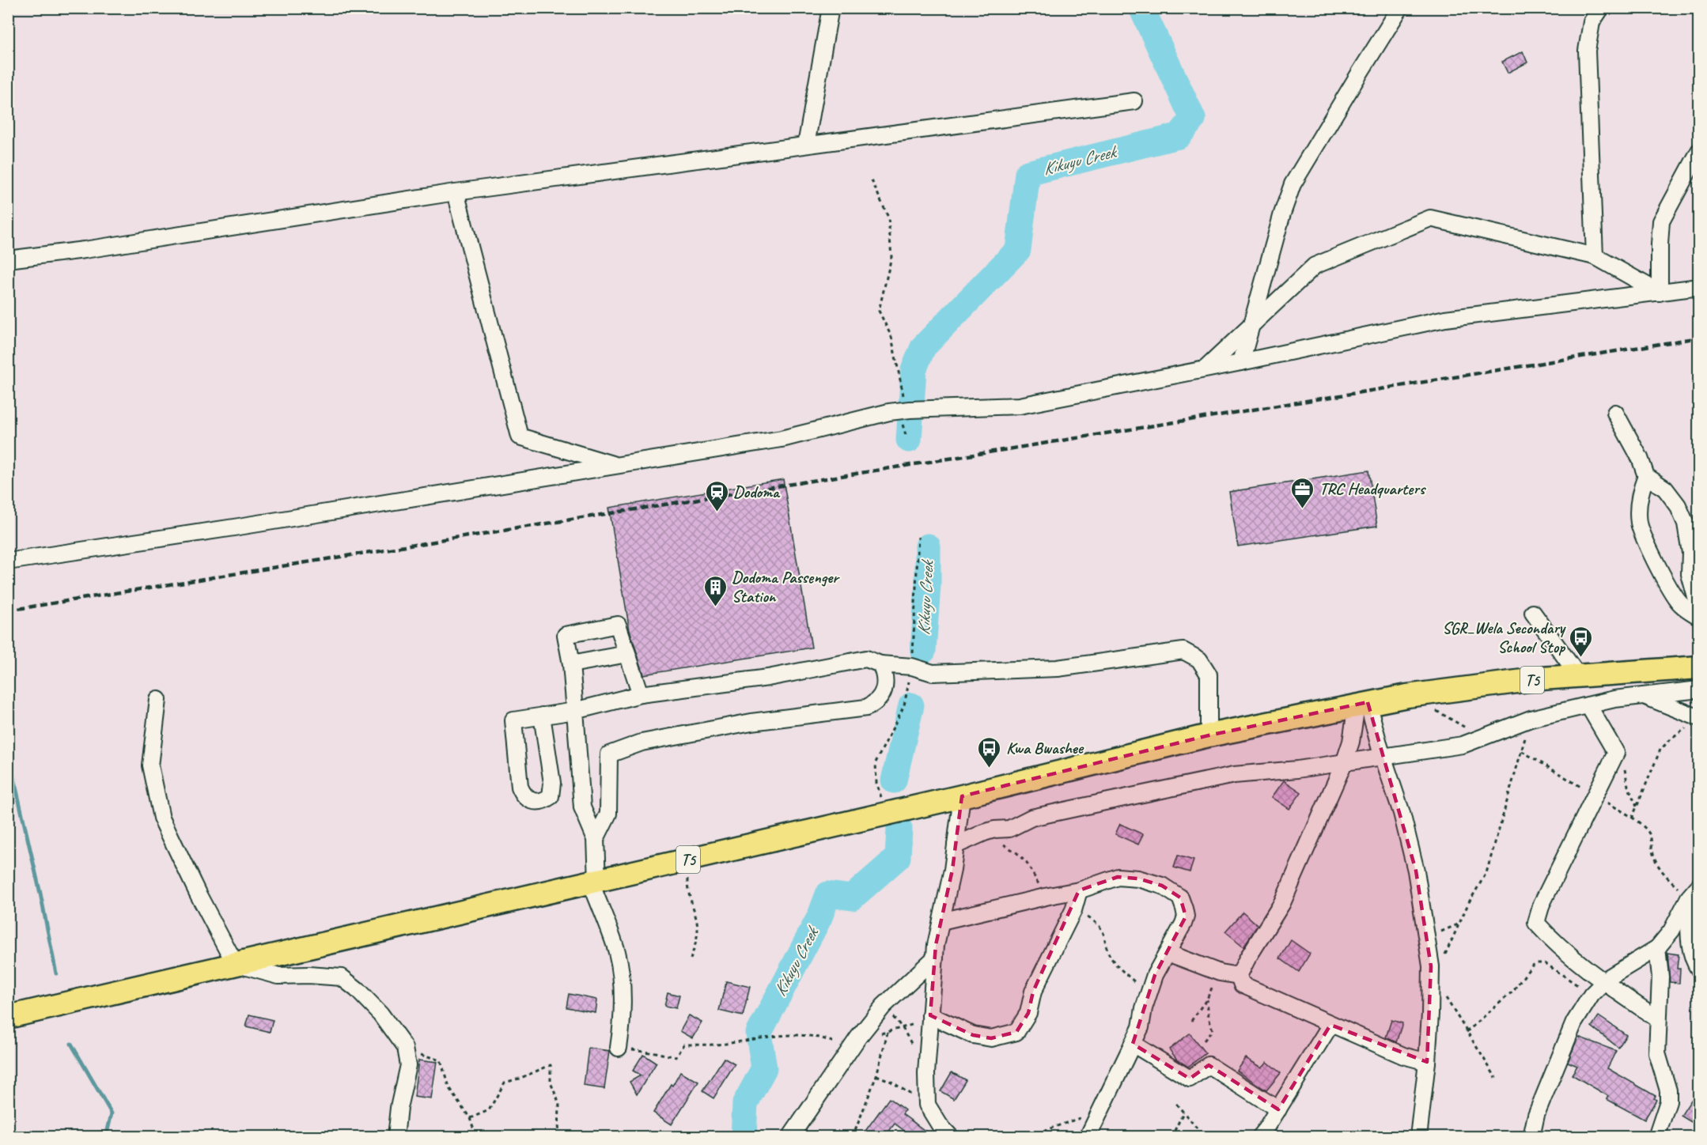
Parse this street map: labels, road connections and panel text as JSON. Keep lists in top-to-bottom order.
{
  "streets": {
    "highway": ["T5"]
  },
  "water": ["Kikuyu Creek"],
  "places": {
    "office": ["TRC Headquarters"],
    "station": ["Dodoma"],
    "building": ["Dodoma Passenger Station"],
    "bus stop": ["SGR_Wela Secondary School Stop", "Kwa Bwashee"]
  }
}
